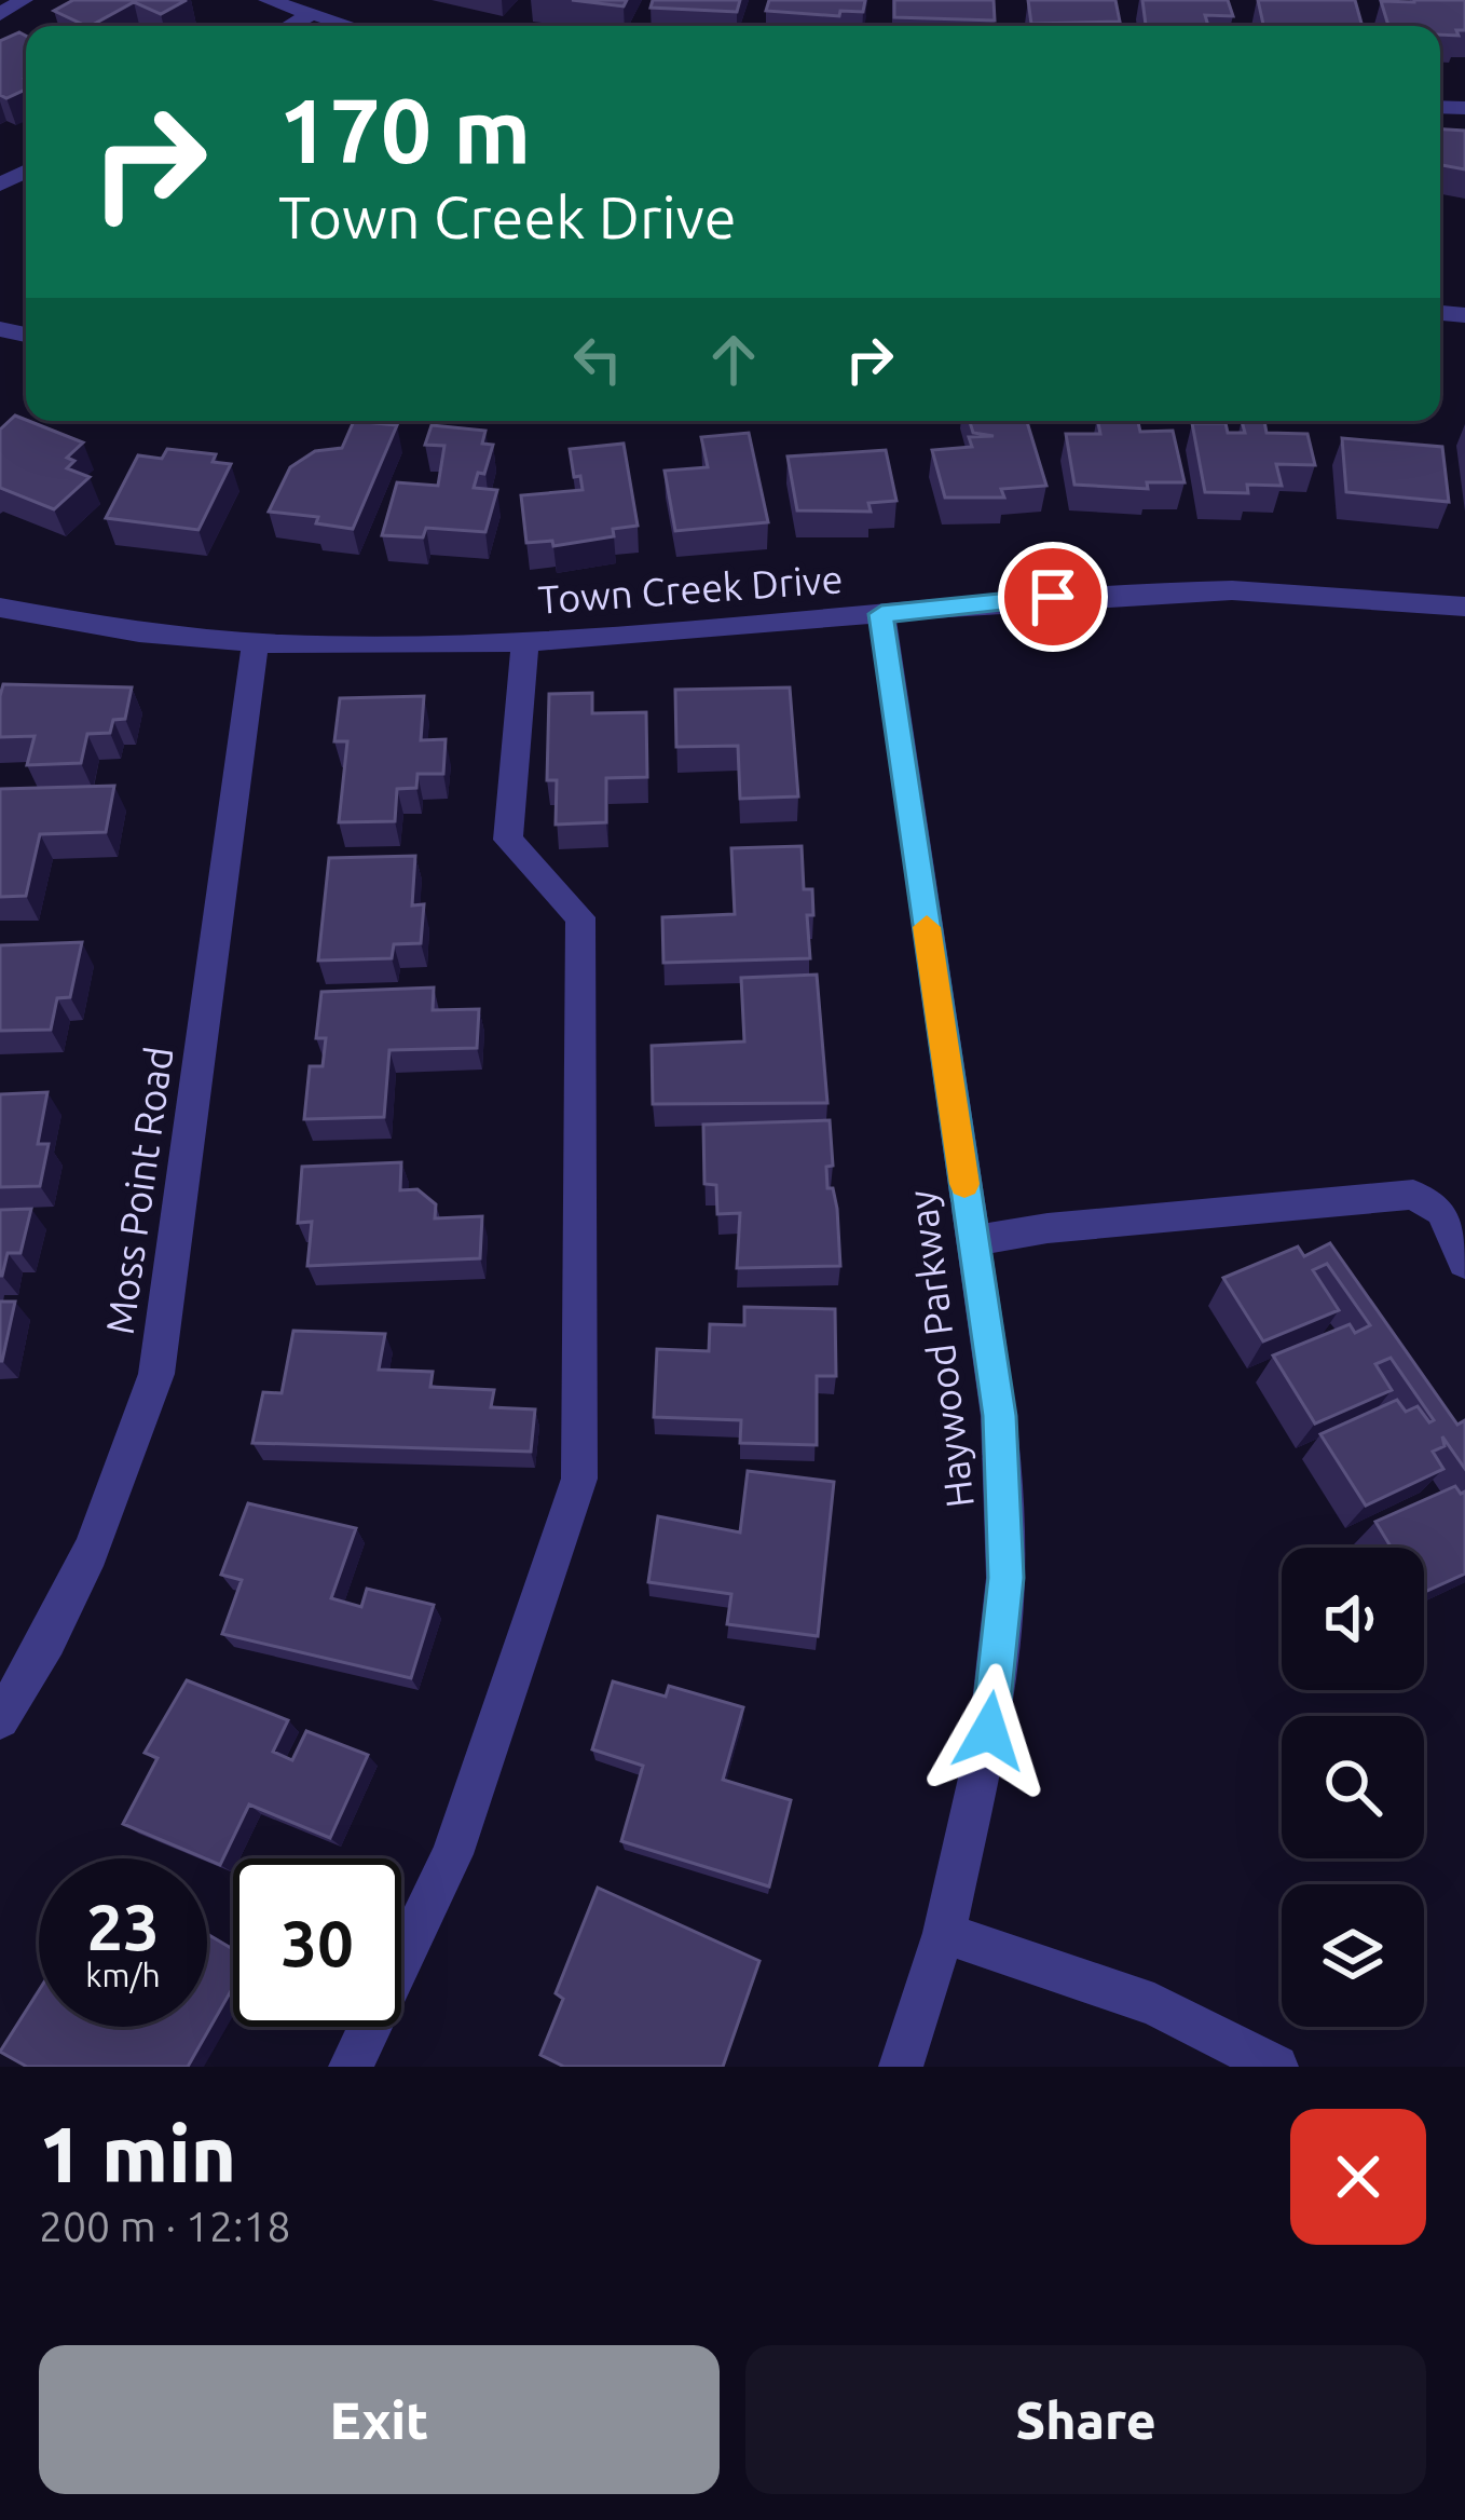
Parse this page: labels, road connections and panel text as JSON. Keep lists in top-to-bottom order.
{
  "streets": {
    "street": ["Town Creek Drive", "Moss Point Road", "Haywood Parkway"]
  },
  "crossings": [
    ["Town Creek Drive", "Moss Point Road"],
    ["Town Creek Drive", "Haywood Parkway"]
  ],
  "page": {
    "turn": ["170 m", "Town Creek Drive"],
    "speed": "23 km/h",
    "limit": "30",
    "heading": ["1 min", "200 m · 12:18"],
    "buttons": ["Exit", "Share"]
  }
}
